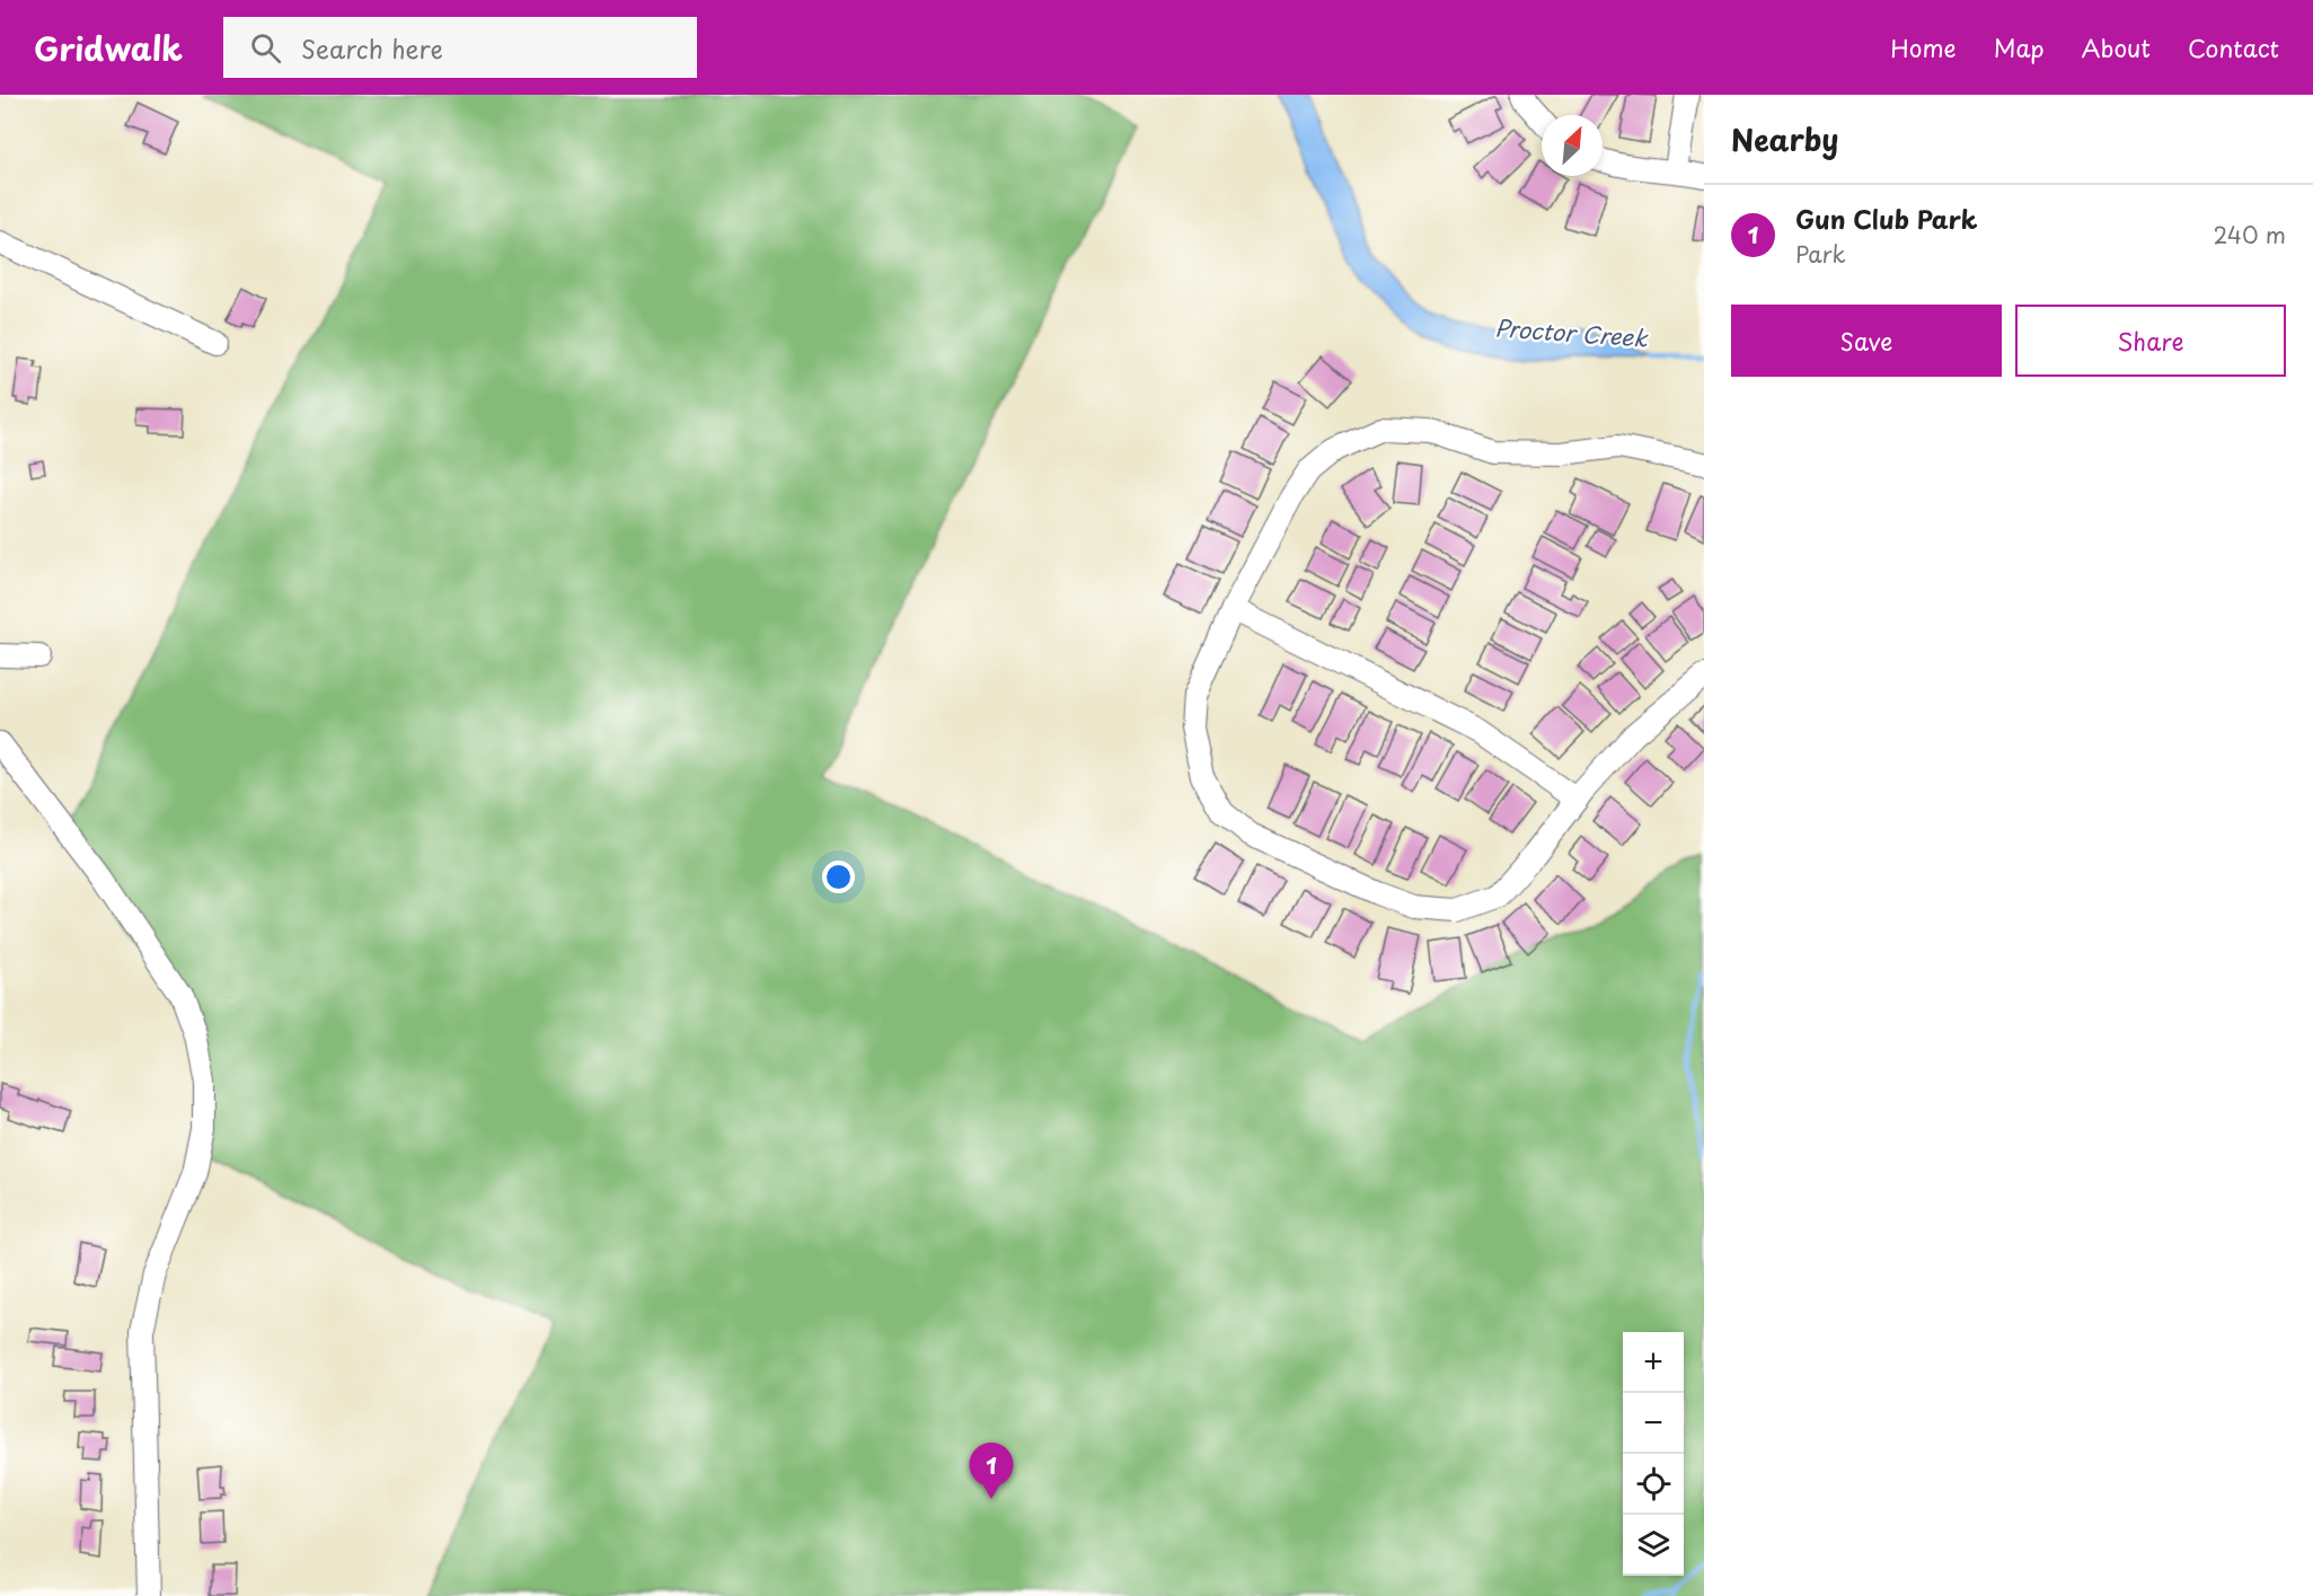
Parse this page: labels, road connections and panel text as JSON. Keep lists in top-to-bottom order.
{
  "water": ["Proctor Creek"],
  "north": "top right",
  "page": {
    "header": "Gridwalk",
    "search": "Search here",
    "nav": [
      "Home",
      "Map",
      "About",
      "Contact"
    ],
    "heading": "Nearby",
    "list": [
      {
        "mark": "1",
        "name": "Gun Club Park",
        "note": "Park",
        "value": "240 m"
      }
    ],
    "buttons": ["Save", "Share"],
    "map_buttons": ["+", "−"],
    "pins": "1"
  }
}
